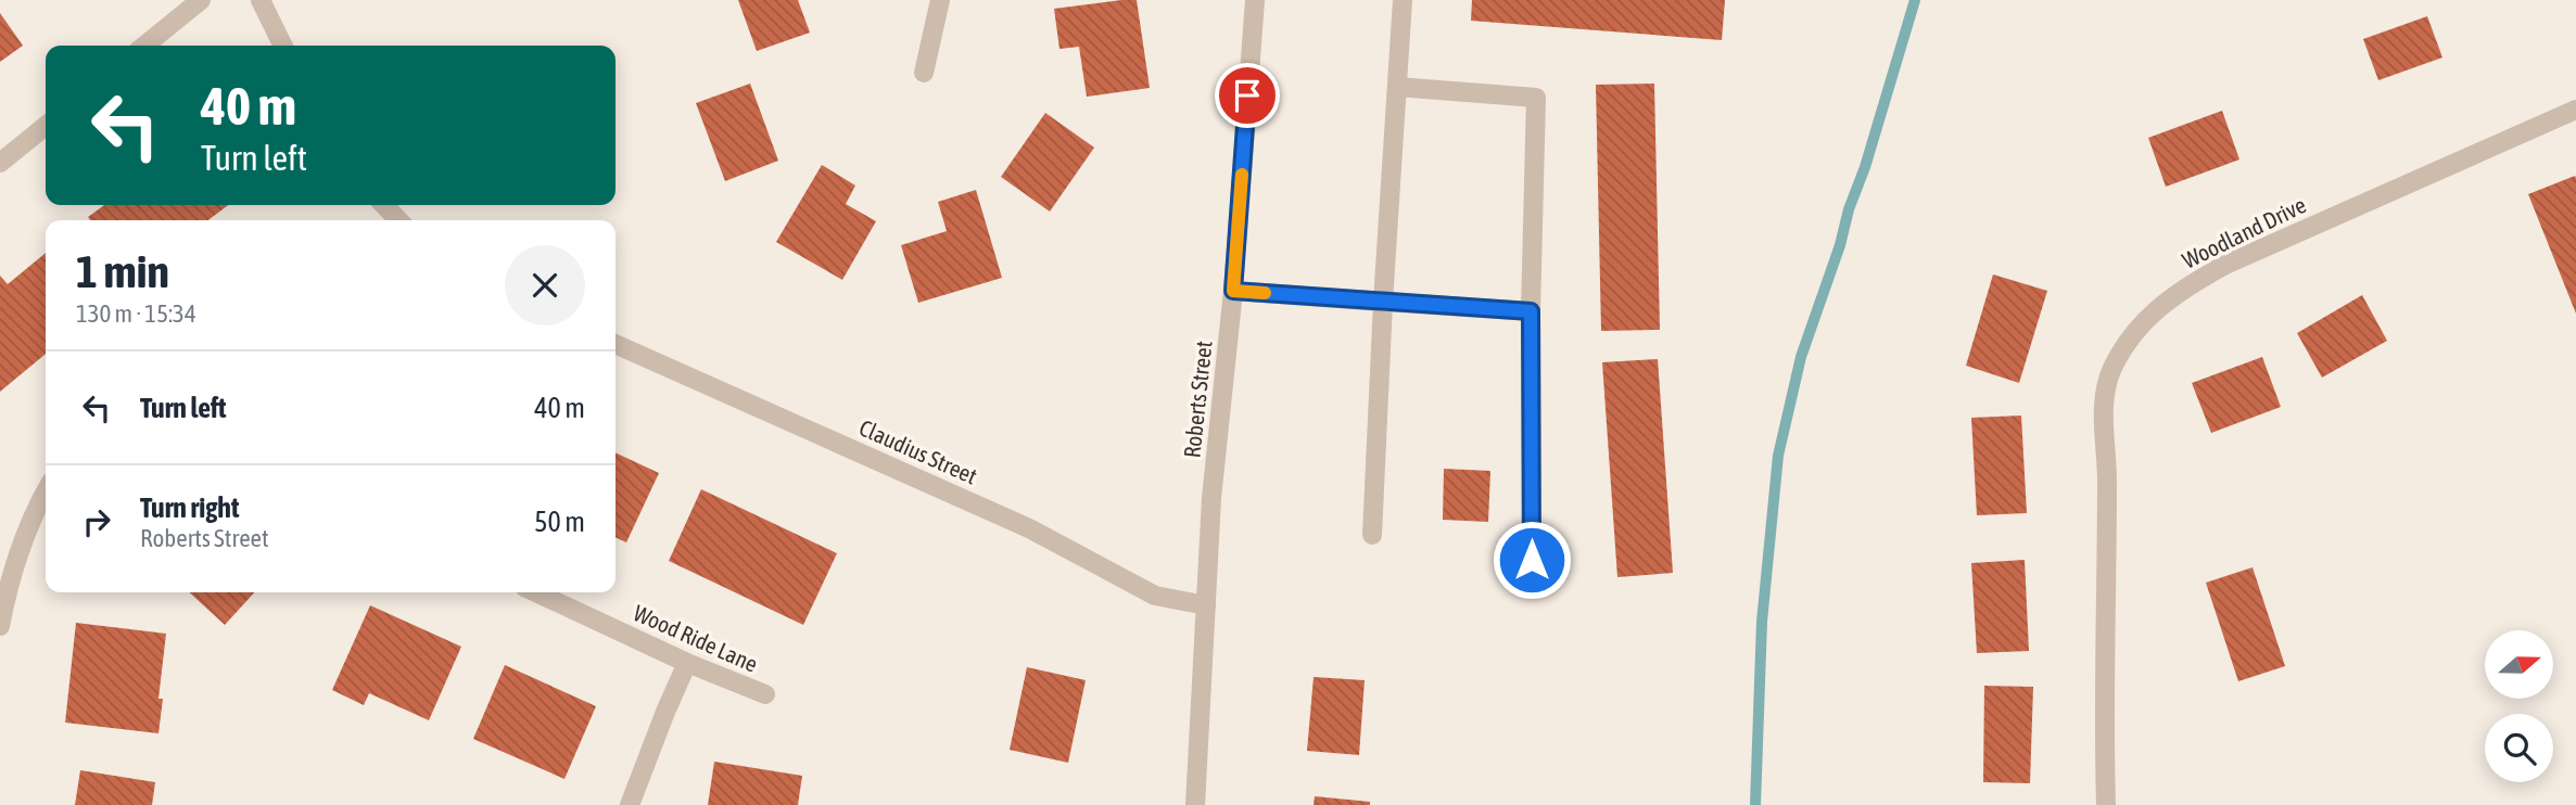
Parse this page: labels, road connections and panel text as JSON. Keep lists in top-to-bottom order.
{
  "streets": {
    "street": [
      "Woodland Drive",
      "Roberts Street",
      "Claudius Street",
      "Wood Ride Lane"
    ]
  },
  "crossings": [
    ["Roberts Street", "Claudius Street"]
  ],
  "north": "right",
  "page": {
    "turn": ["40 m", "Turn left"],
    "heading": ["1 min", "130 m · 15:34"],
    "list": [
      {
        "name": "Turn left",
        "value": "40 m"
      },
      {
        "name": "Turn right",
        "note": "Roberts Street",
        "value": "50 m"
      }
    ]
  }
}
